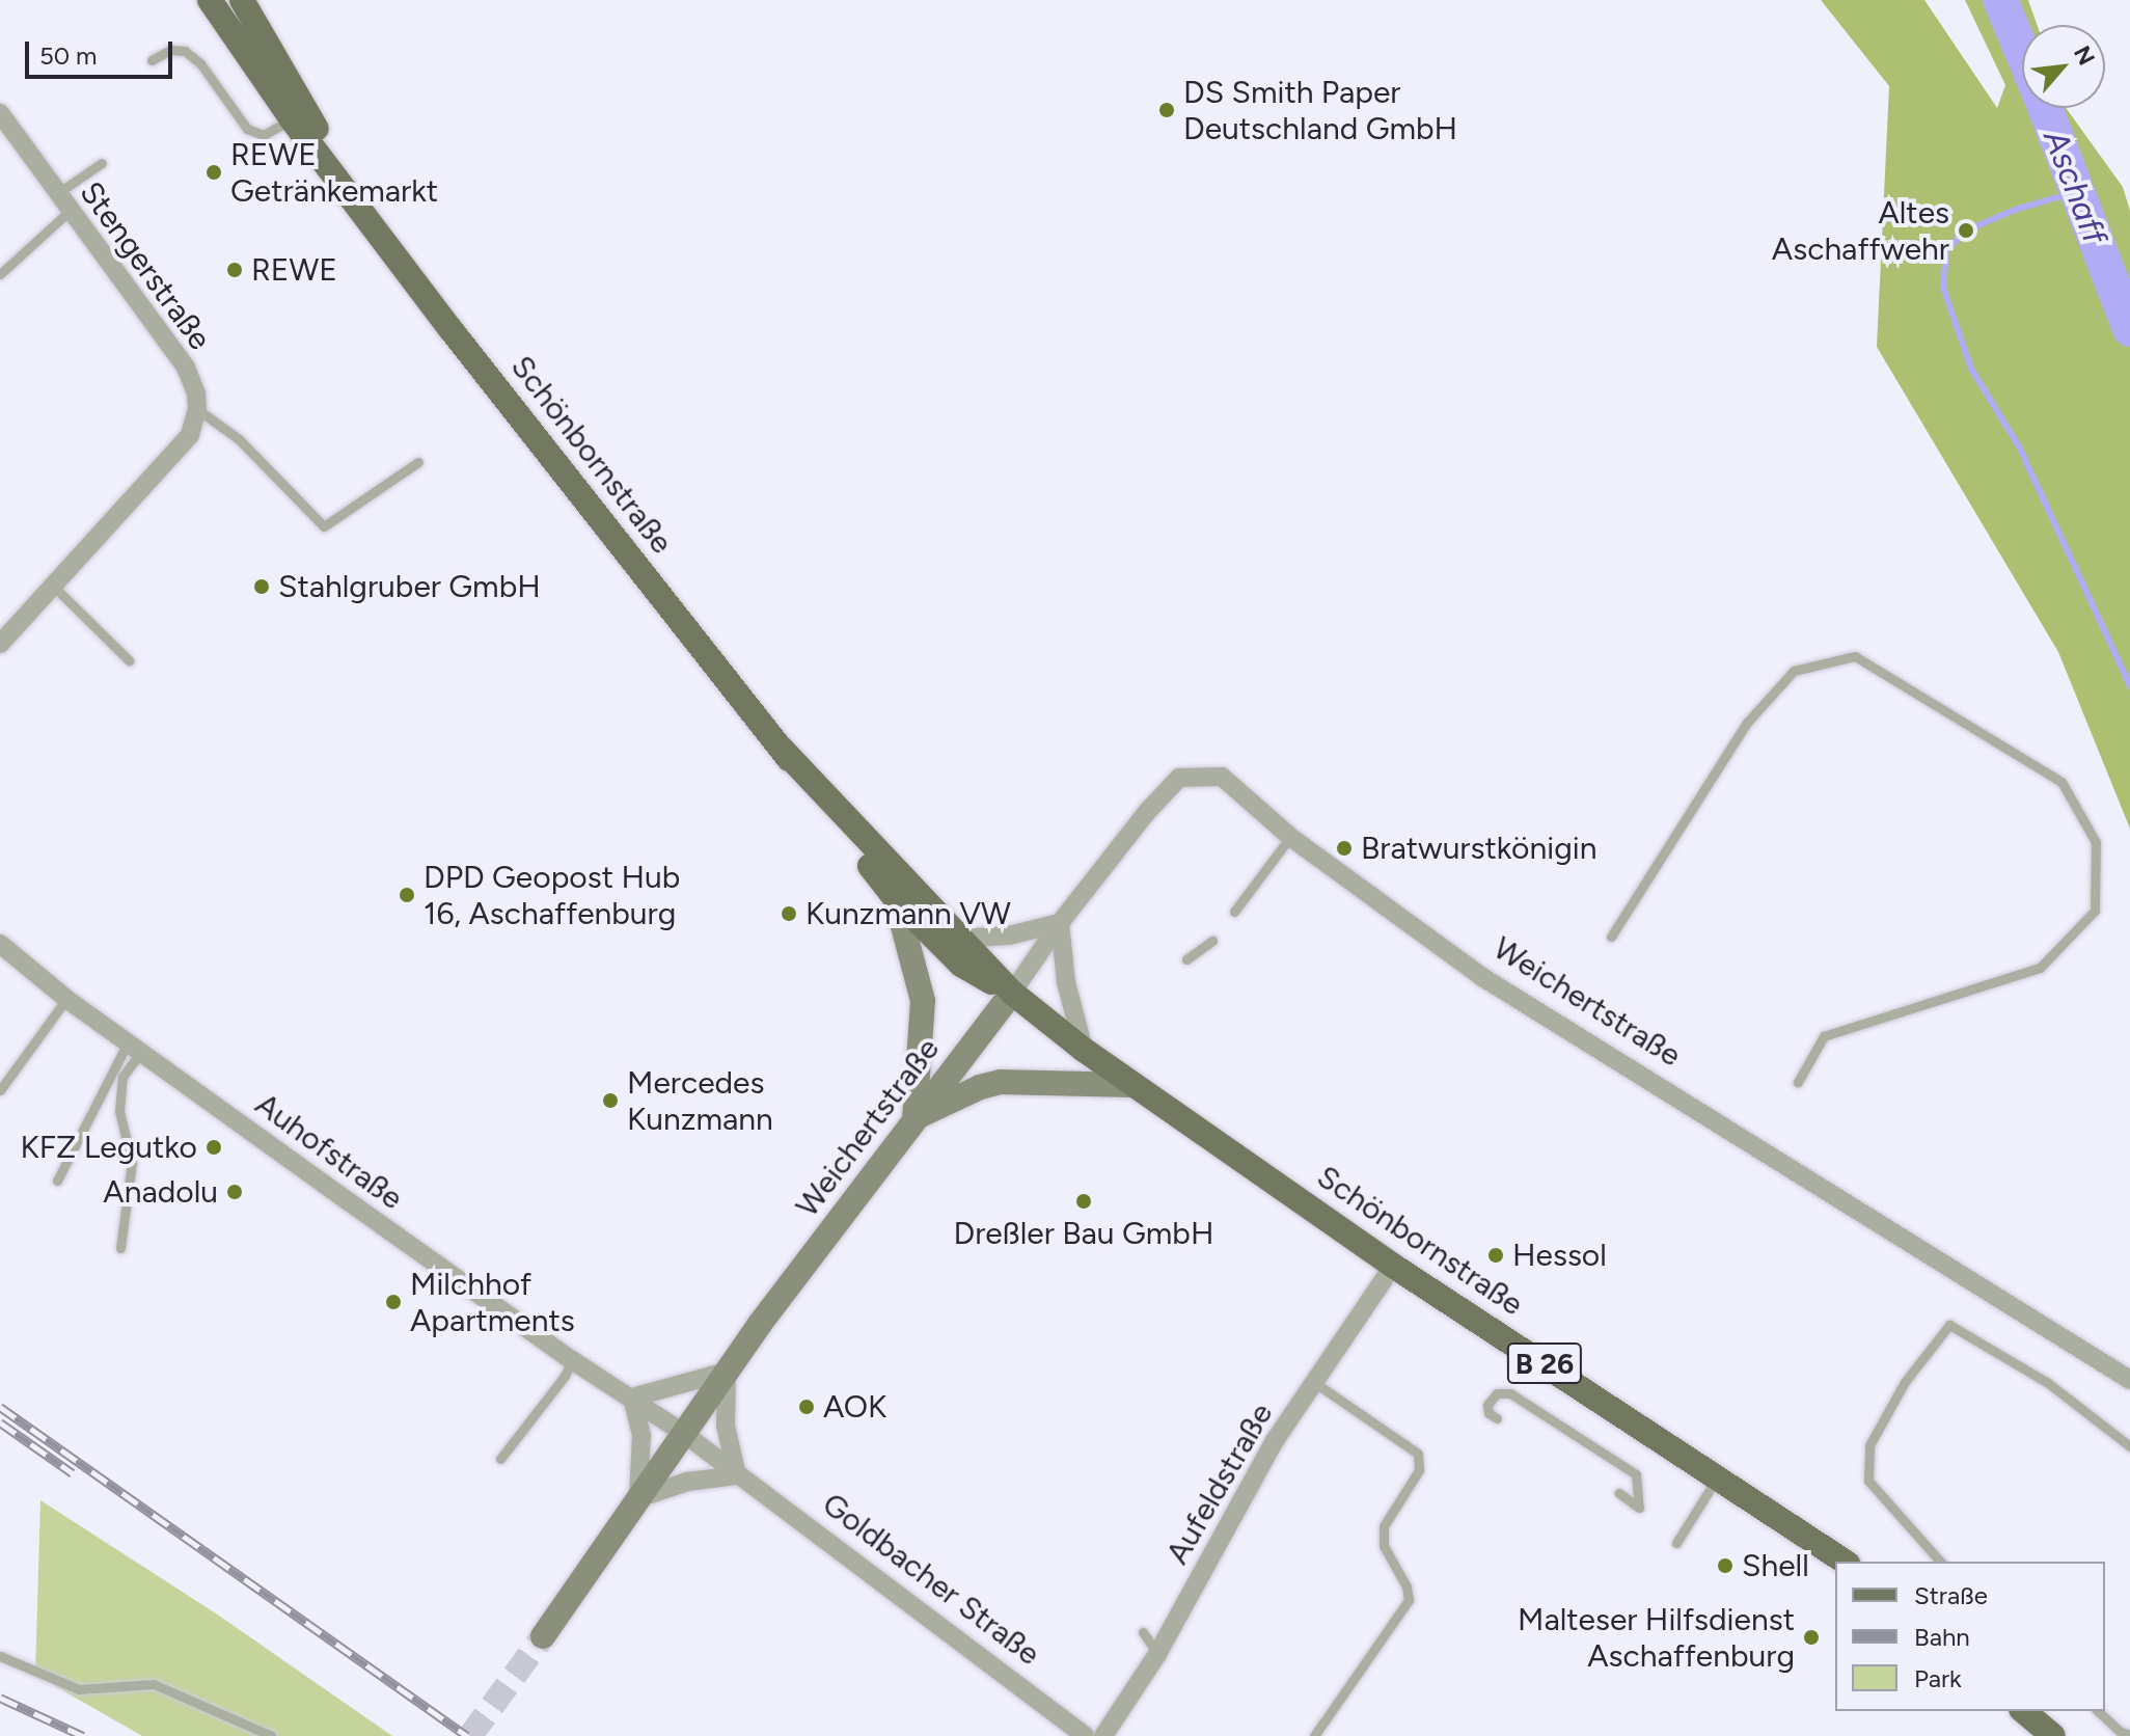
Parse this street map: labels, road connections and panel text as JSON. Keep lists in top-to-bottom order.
{
  "streets": {
    "main road": ["Schönbornstraße", "Weichertstraße", "B 26"],
    "street": [
      "Stengerstraße",
      "Auhofstraße",
      "Aufeldstraße",
      "Goldbacher Straße"
    ]
  },
  "crossings": [
    ["Schönbornstraße", "Weichertstraße"],
    ["Schönbornstraße", "Aufeldstraße"],
    ["Weichertstraße", "Auhofstraße"],
    ["Weichertstraße", "Goldbacher Straße"],
    ["Auhofstraße", "Goldbacher Straße"]
  ],
  "water": ["Aschaff"],
  "places": [
    "DS Smith Paper Deutschland GmbH",
    "REWE Getränkemarkt",
    "Altes Aschaffwehr",
    "REWE",
    "Stahlgruber GmbH",
    "Bratwurstkönigin",
    "DPD Geopost Hub 16, Aschaffenburg",
    "Kunzmann VW",
    "Mercedes Kunzmann",
    "KFZ Legutko",
    "Anadolu",
    "Dreßler Bau GmbH",
    "Hessol",
    "Milchhof Apartments",
    "AOK",
    "Shell",
    "Malteser Hilfsdienst Aschaffenburg"
  ],
  "legend": ["Straße", "Bahn", "Park"],
  "scale_bar": "50 m",
  "north": "top right"
}
